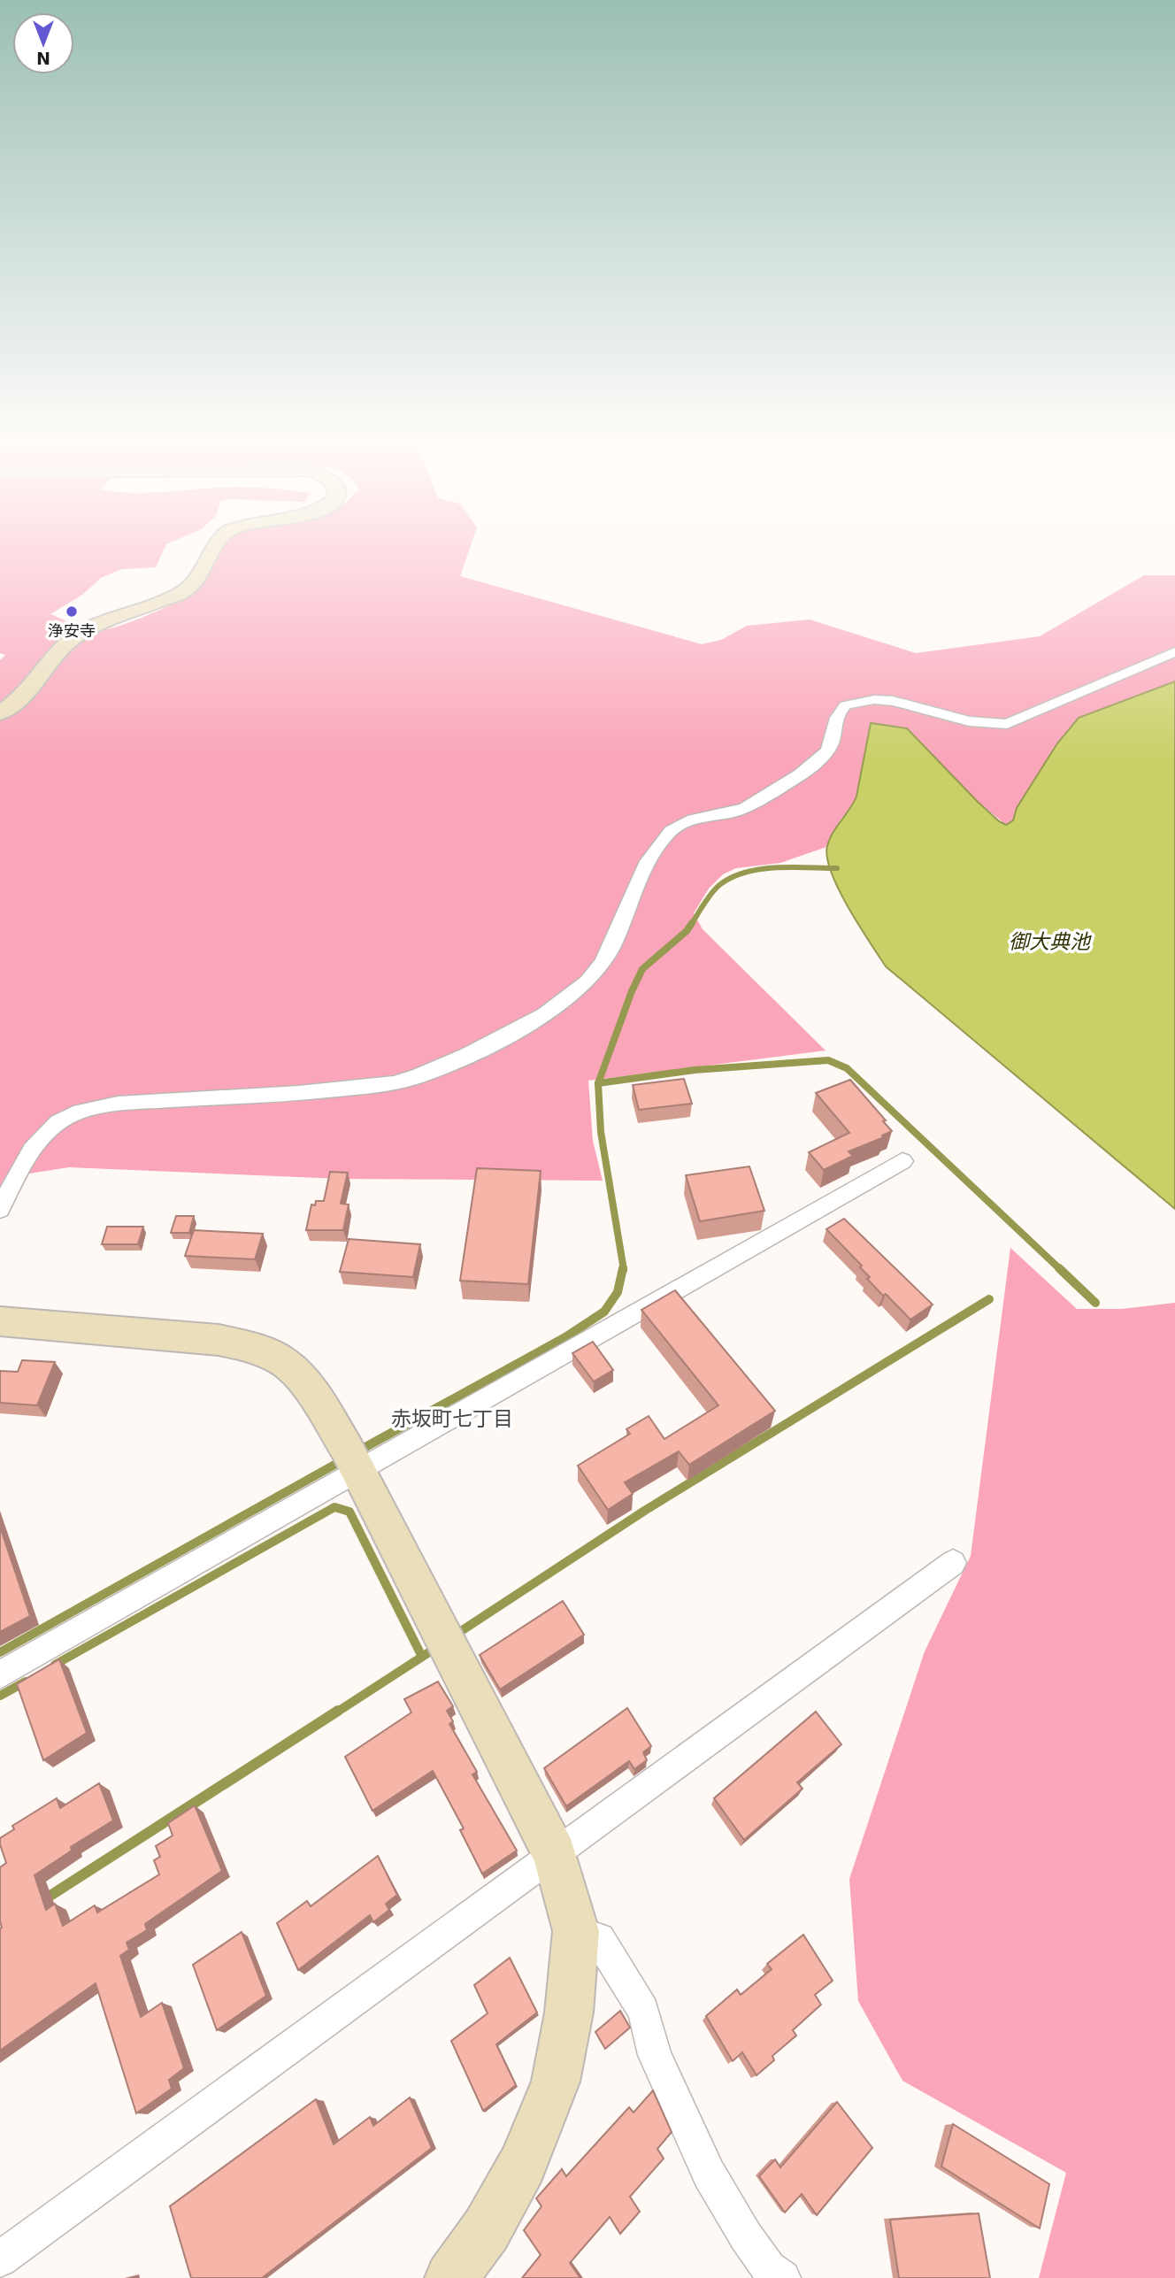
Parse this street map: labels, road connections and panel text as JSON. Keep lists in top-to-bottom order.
{
  "districts": ["赤坂町七丁目"],
  "water": ["御大典池"],
  "places": ["浄安寺"],
  "north": "bottom"
}
